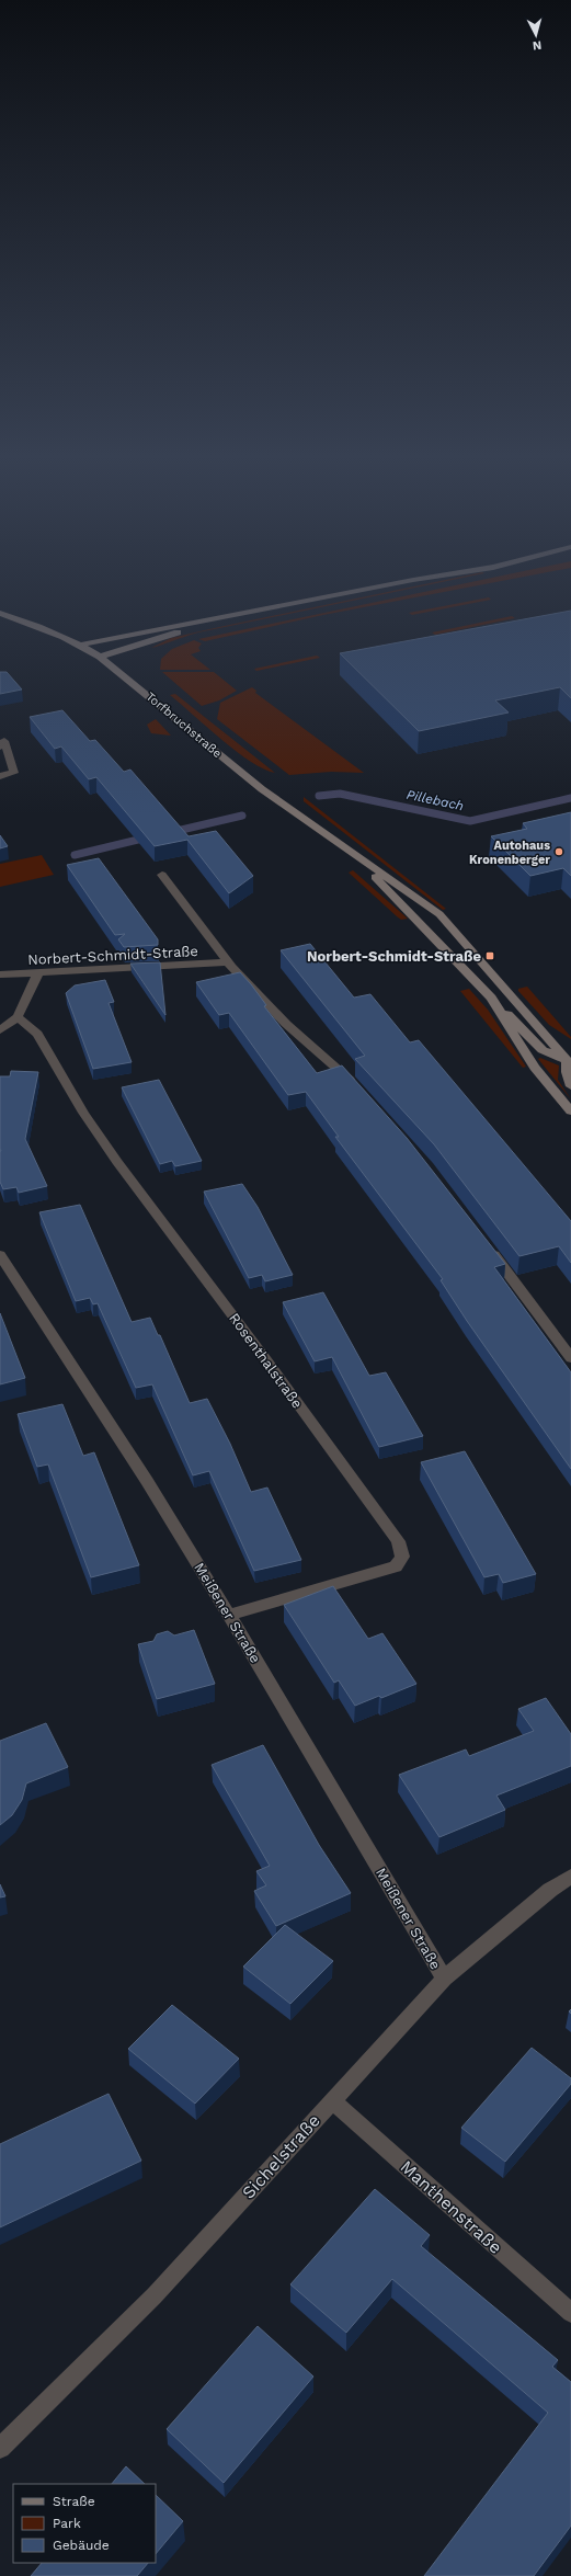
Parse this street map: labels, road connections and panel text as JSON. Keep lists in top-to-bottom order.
{
  "streets": {
    "main road": ["Torfbruchstraße"],
    "street": [
      "Norbert-Schmidt-Straße",
      "Rosenthalstraße",
      "Meißener Straße",
      "Sichelstraße",
      "Manthenstraße"
    ]
  },
  "crossings": [
    ["Rosenthalstraße", "Meißener Straße"],
    ["Meißener Straße", "Sichelstraße"],
    ["Sichelstraße", "Manthenstraße"]
  ],
  "water": ["Pillebach"],
  "places": {
    "other": ["Autohaus Kronenberger"],
    "transit": ["Norbert-Schmidt-Straße"]
  },
  "legend": ["Straße", "Park", "Gebäude"],
  "north": "bottom"
}
